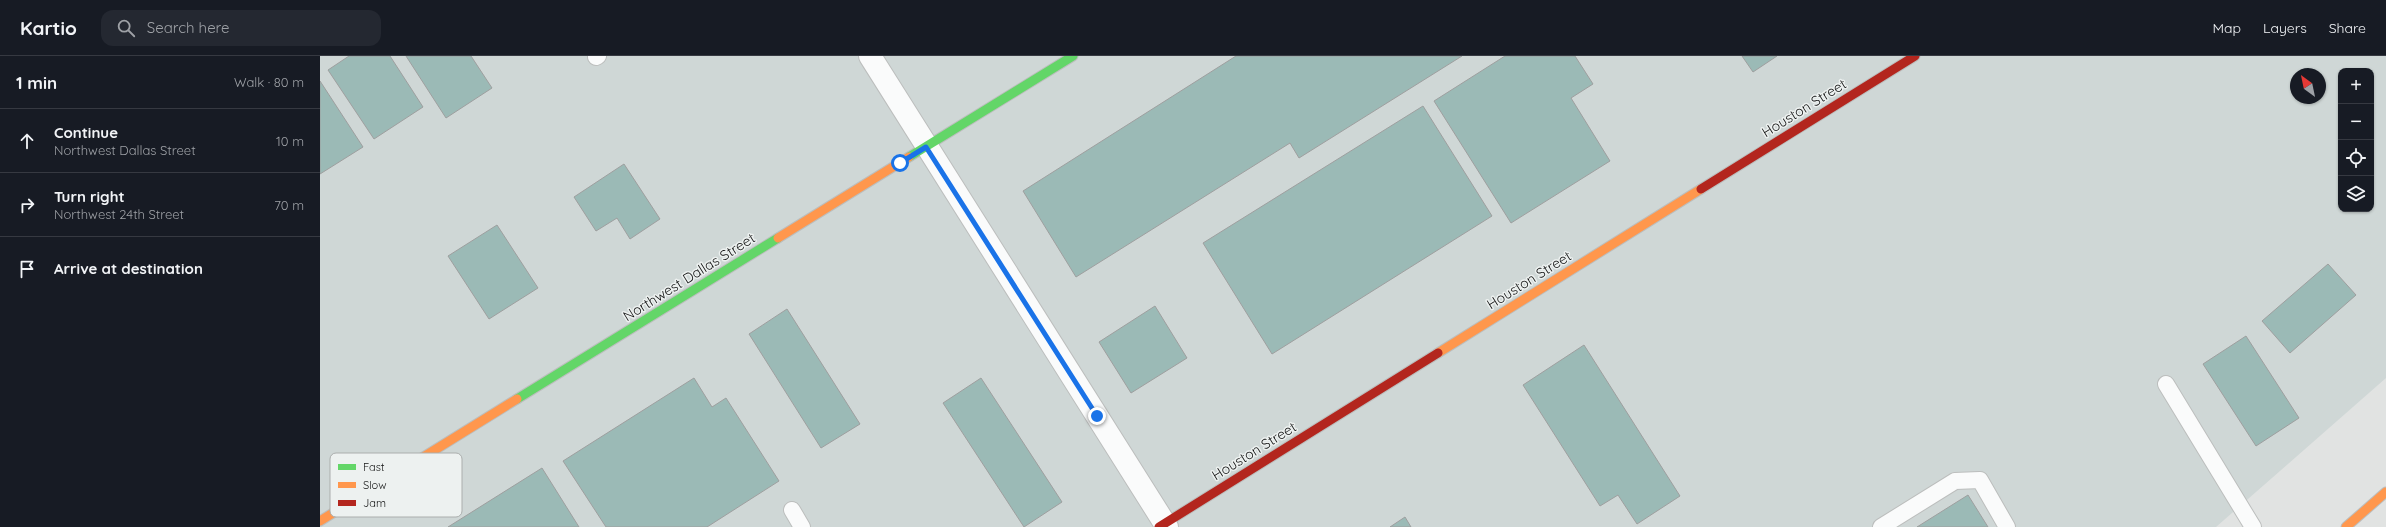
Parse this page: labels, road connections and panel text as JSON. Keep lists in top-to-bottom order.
{
  "streets": {
    "street": ["Houston Street", "Northwest Dallas Street"]
  },
  "legend": ["Fast", "Slow", "Jam"],
  "north": "top left",
  "page": {
    "header": "Kartio",
    "search": "Search here",
    "nav": ["Map", "Layers", "Share"],
    "heading": ["1 min", "Walk · 80 m"],
    "map_buttons": ["+", "−"],
    "list": [
      ["Continue", "Northwest Dallas Street", "10 m"],
      ["Turn right", "Northwest 24th Street", "70 m"],
      "Arrive at destination"
    ]
  }
}
